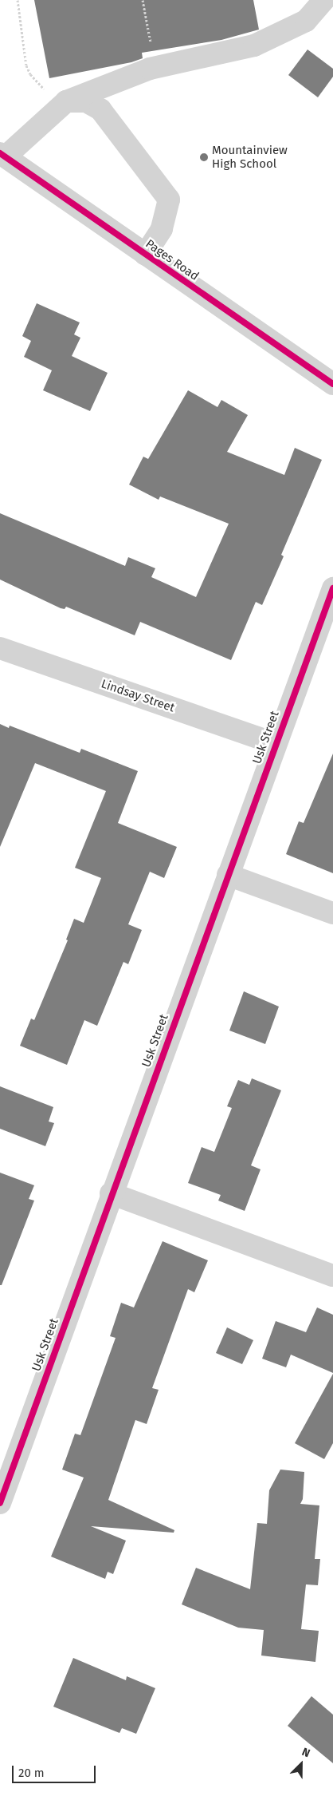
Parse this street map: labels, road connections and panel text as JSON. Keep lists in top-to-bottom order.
{
  "streets": {
    "street": ["Pages Road", "Lindsay Street", "Usk Street"]
  },
  "crossings": [
    ["Lindsay Street", "Usk Street"]
  ],
  "places": ["Mountainview High School"],
  "scale_bar": "20 m",
  "north": "top right"
}
